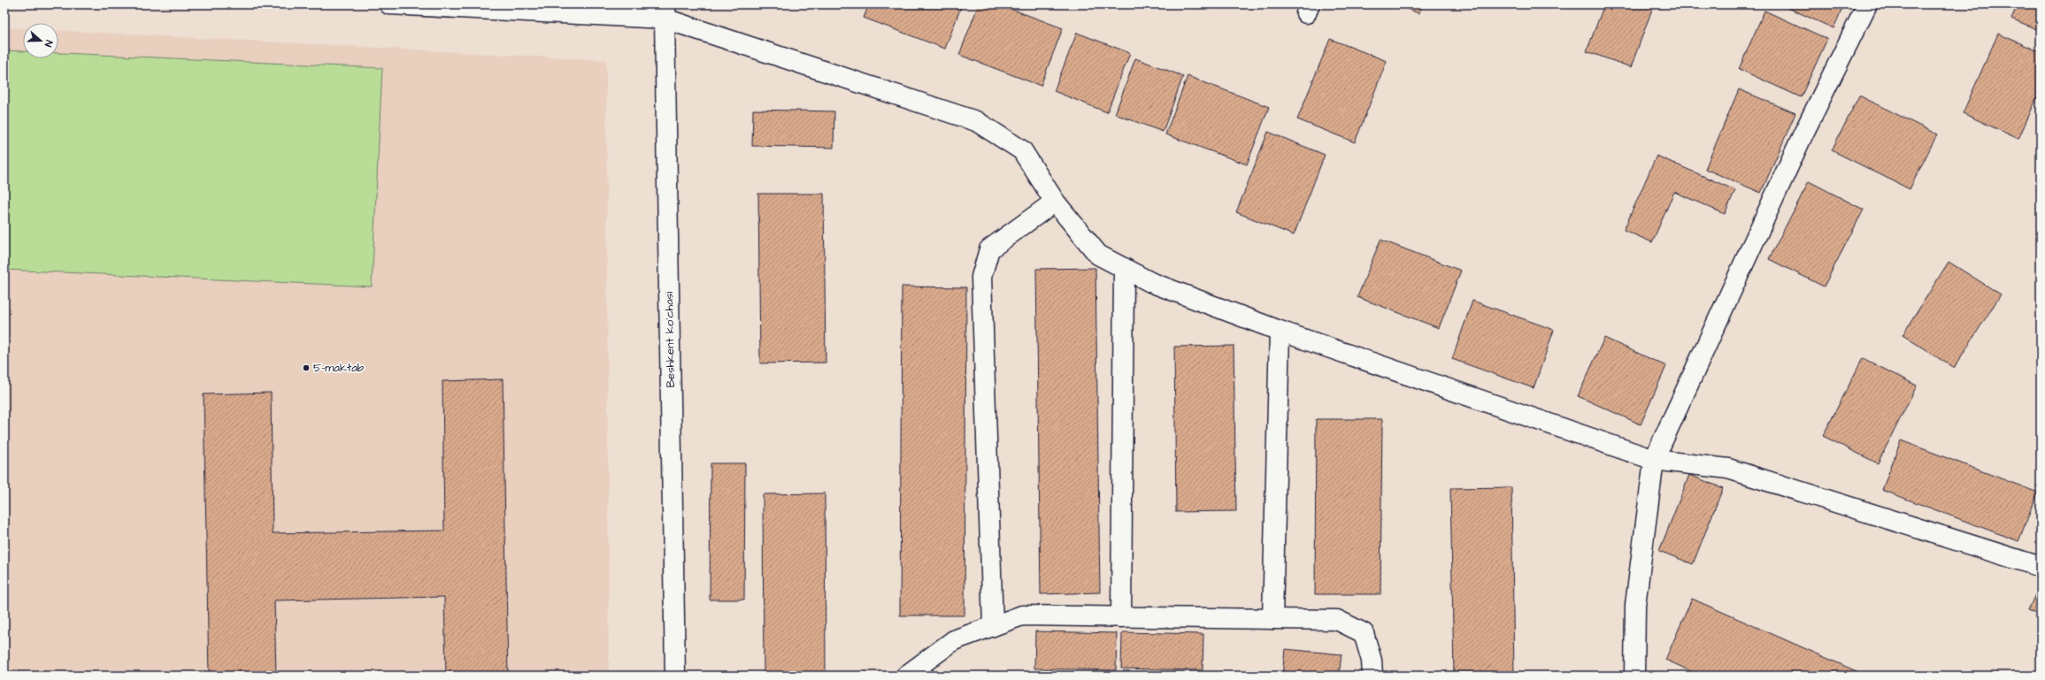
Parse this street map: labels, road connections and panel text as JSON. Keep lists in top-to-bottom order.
{
  "streets": {
    "street": ["Beshkent ko'chasi"]
  },
  "places": ["5-maktab"],
  "north": "right"
}
